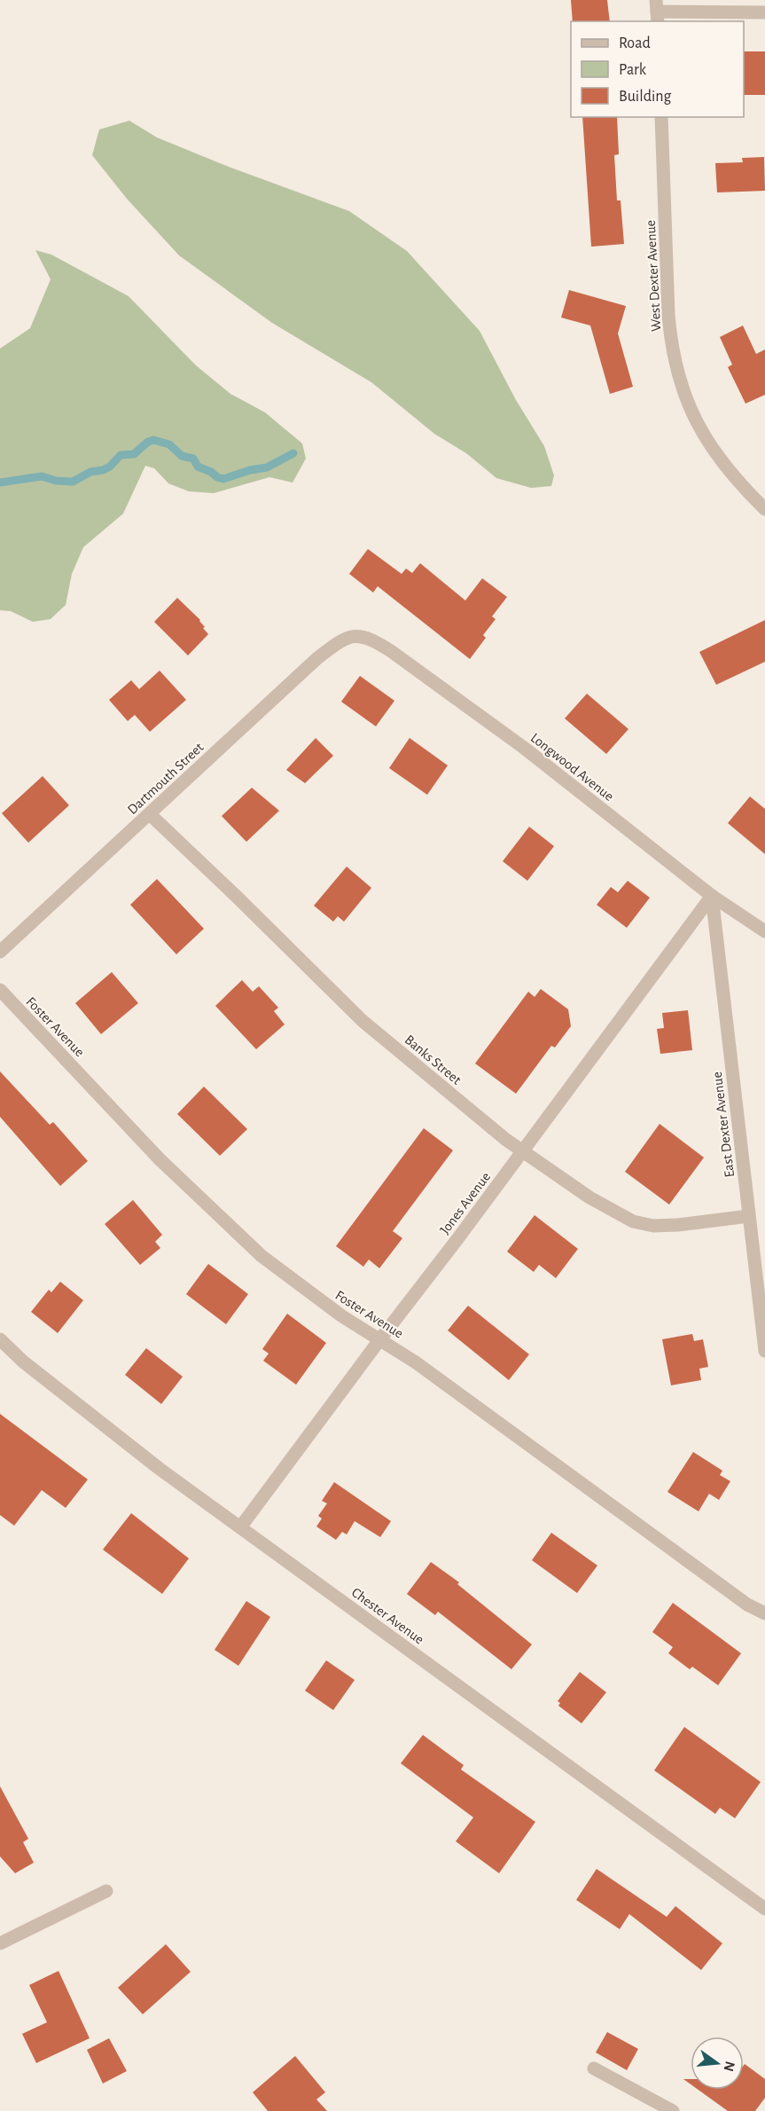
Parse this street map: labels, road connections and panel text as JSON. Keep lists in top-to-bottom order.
{
  "streets": {
    "street": [
      "West Dexter Avenue",
      "Longwood Avenue",
      "Dartmouth Street",
      "Foster Avenue",
      "Banks Street",
      "East Dexter Avenue",
      "Jones Avenue",
      "Chester Avenue"
    ]
  },
  "crossings": [
    ["Longwood Avenue", "Dartmouth Street"],
    ["Longwood Avenue", "East Dexter Avenue"],
    ["Longwood Avenue", "Jones Avenue"],
    ["Dartmouth Street", "Banks Street"],
    ["Foster Avenue", "Jones Avenue"],
    ["Banks Street", "East Dexter Avenue"],
    ["Banks Street", "Jones Avenue"],
    ["East Dexter Avenue", "Jones Avenue"],
    ["Jones Avenue", "Chester Avenue"]
  ],
  "legend": ["Road", "Park", "Building"],
  "north": "right"
}
